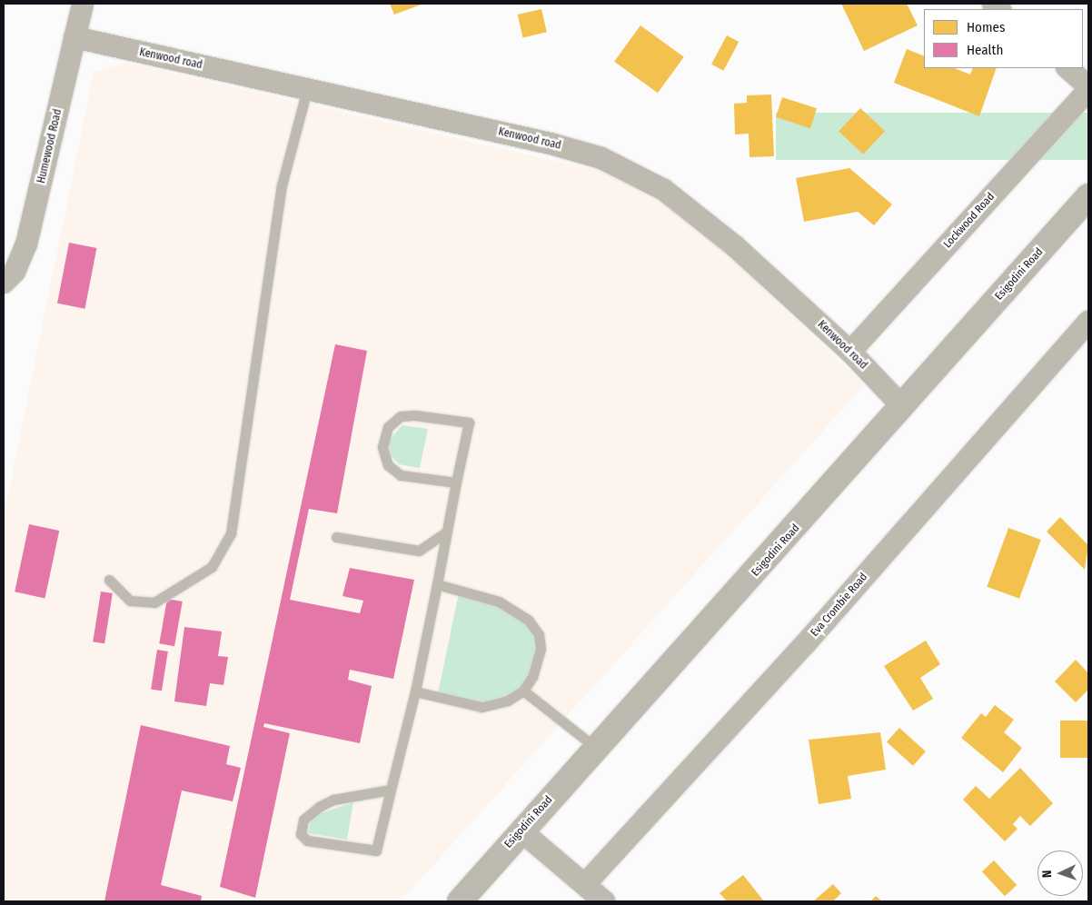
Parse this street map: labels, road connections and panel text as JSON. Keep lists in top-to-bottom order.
{
  "streets": {
    "main road": ["Esigodini Road"],
    "street": [
      "Kenwood road",
      "Humewood Road",
      "Lockwood Road",
      "Eva Crombie Road"
    ]
  },
  "crossings": [
    ["Kenwood road", "Humewood Road"],
    ["Kenwood road", "Lockwood Road"],
    ["Kenwood road", "Esigodini Road"]
  ],
  "legend": ["Homes", "Health"],
  "north": "left"
}
